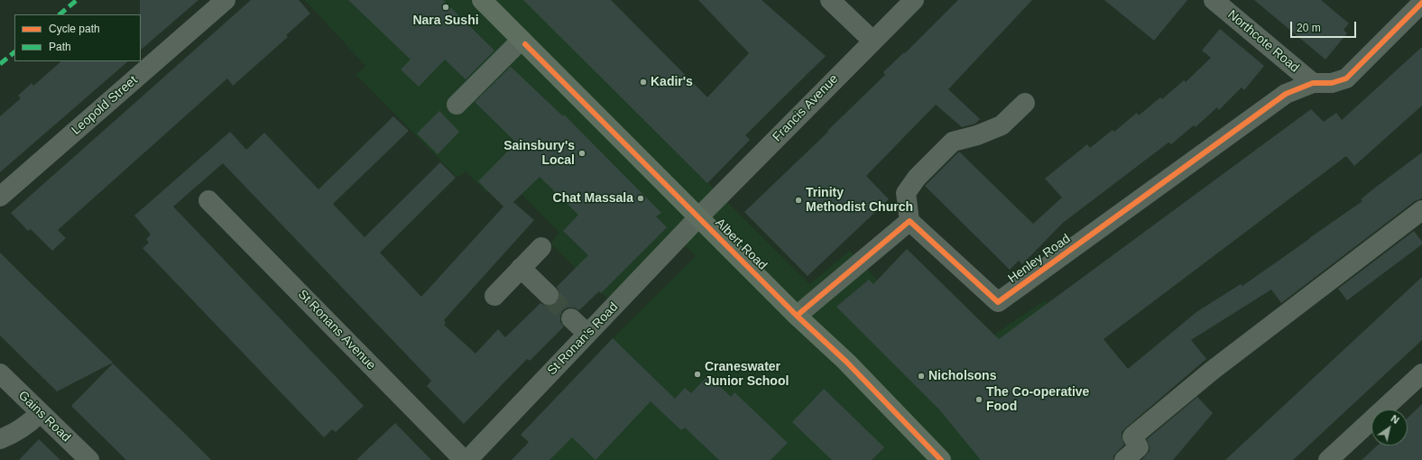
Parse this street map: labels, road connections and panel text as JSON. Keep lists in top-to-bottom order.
{
  "streets": {
    "main road": ["Albert Road"],
    "street": [
      "Northcote Road",
      "Leopold Street",
      "Francis Avenue",
      "Henley Road",
      "St Ronans Avenue",
      "St Ronan's Road",
      "Gains Road"
    ]
  },
  "crossings": [
    ["Northcote Road", "Henley Road"],
    ["Francis Avenue", "Albert Road"],
    ["Francis Avenue", "St Ronan's Road"],
    ["Albert Road", "St Ronan's Road"]
  ],
  "places": [
    "Nara Sushi",
    "Kadir's",
    "Sainsbury's Local",
    "Chat Massala",
    "Trinity Methodist Church",
    "Craneswater Junior School",
    "Nicholsons",
    "The Co-operative Food"
  ],
  "legend": ["Cycle path", "Path"],
  "scale_bar": "20 m",
  "north": "top right"
}
